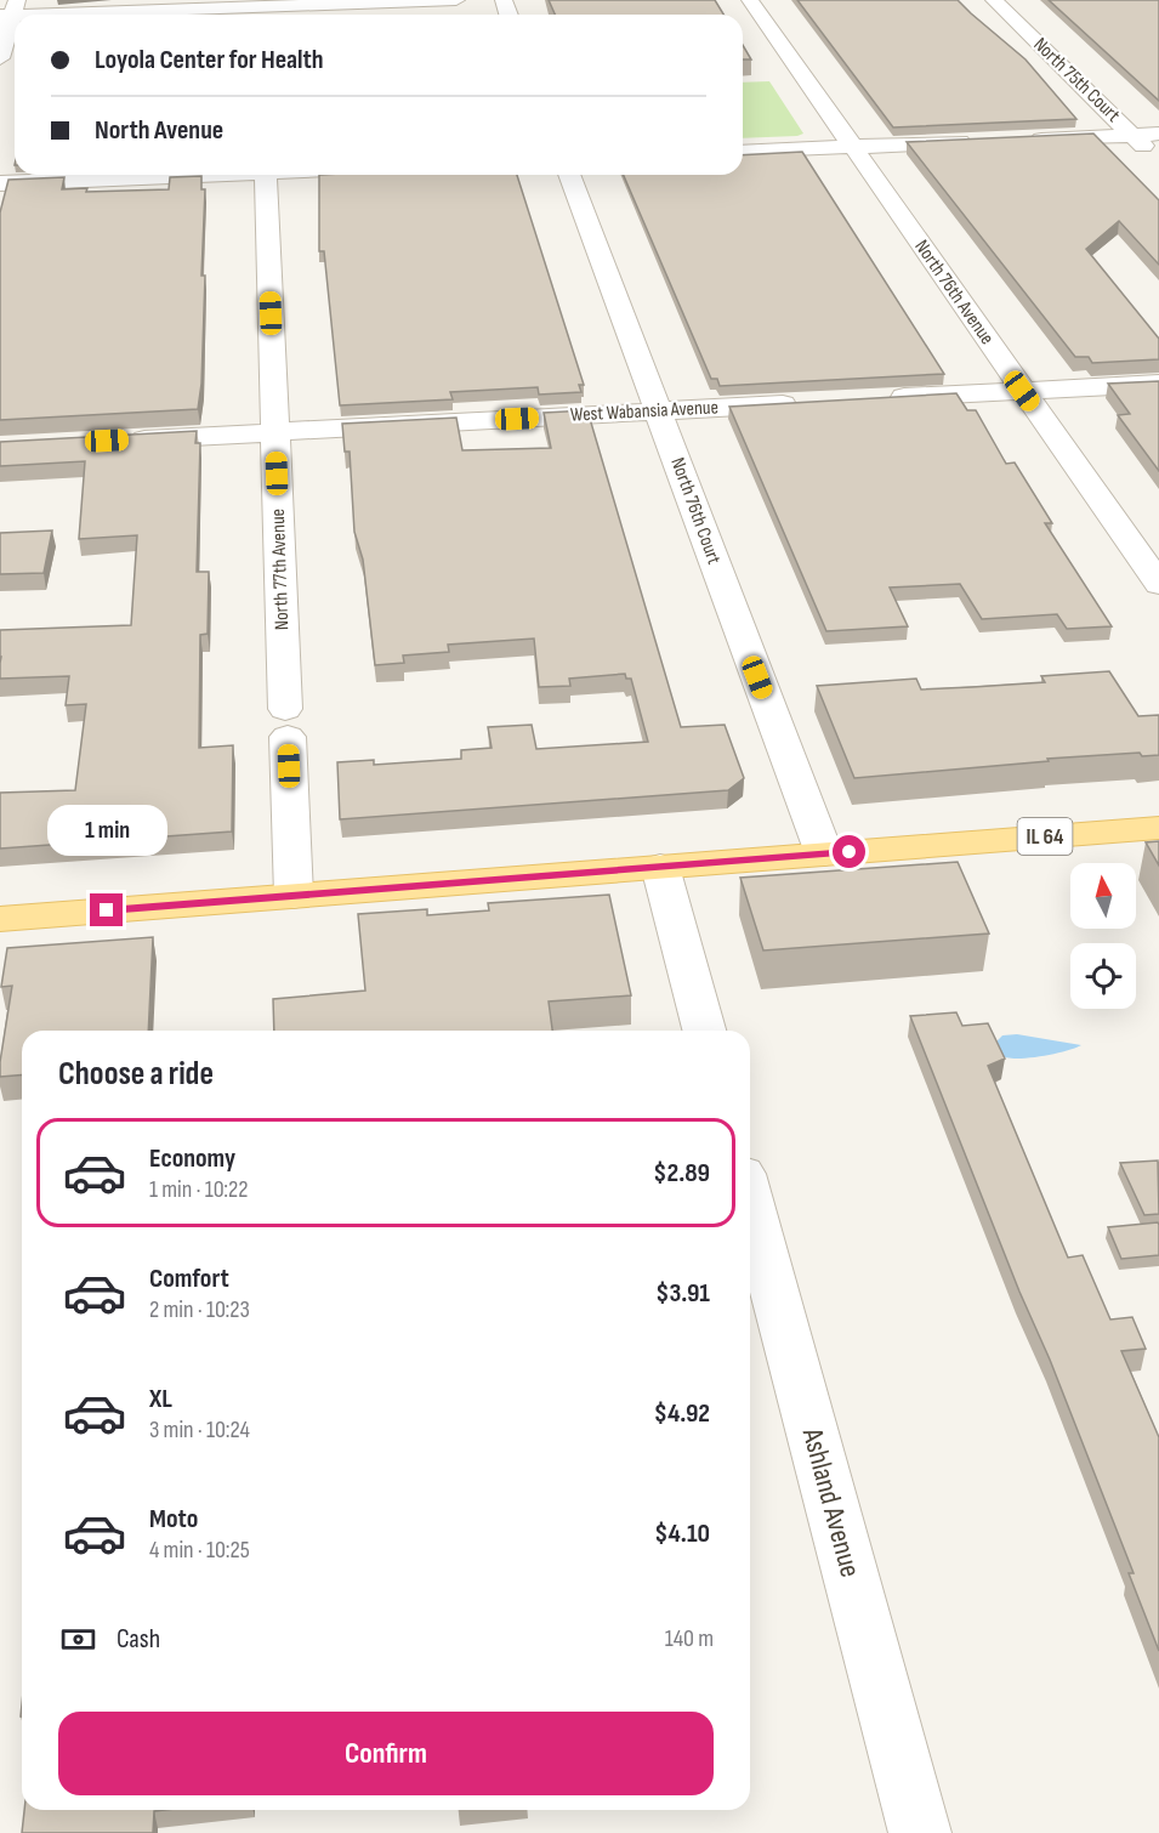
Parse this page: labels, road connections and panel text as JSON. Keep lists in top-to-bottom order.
{
  "streets": {
    "main road": ["IL 64"],
    "street": [
      "North 75th Court",
      "North 76th Avenue",
      "West Wabansia Avenue",
      "North 76th Court",
      "North 77th Avenue",
      "Ashland Avenue"
    ]
  },
  "crossings": [
    ["West Wabansia Avenue", "North 76th Court"],
    ["West Wabansia Avenue", "North 77th Avenue"],
    ["North 76th Court", "IL 64"],
    ["North 77th Avenue", "IL 64"]
  ],
  "north": "top",
  "page": {
    "banner": ["Loyola Center for Health", "North Avenue"],
    "bubble": "1 min",
    "heading": "Choose a ride",
    "list": [
      {
        "name": "Economy",
        "note": "1 min · 10:22",
        "value": "$2.89"
      },
      {
        "name": "Comfort",
        "note": "2 min · 10:23",
        "value": "$3.91"
      },
      {
        "name": "XL",
        "note": "3 min · 10:24",
        "value": "$4.92"
      },
      {
        "name": "Moto",
        "note": "4 min · 10:25",
        "value": "$4.10"
      }
    ],
    "pay": ["Cash", "140 m"],
    "buttons": "Confirm"
  }
}
